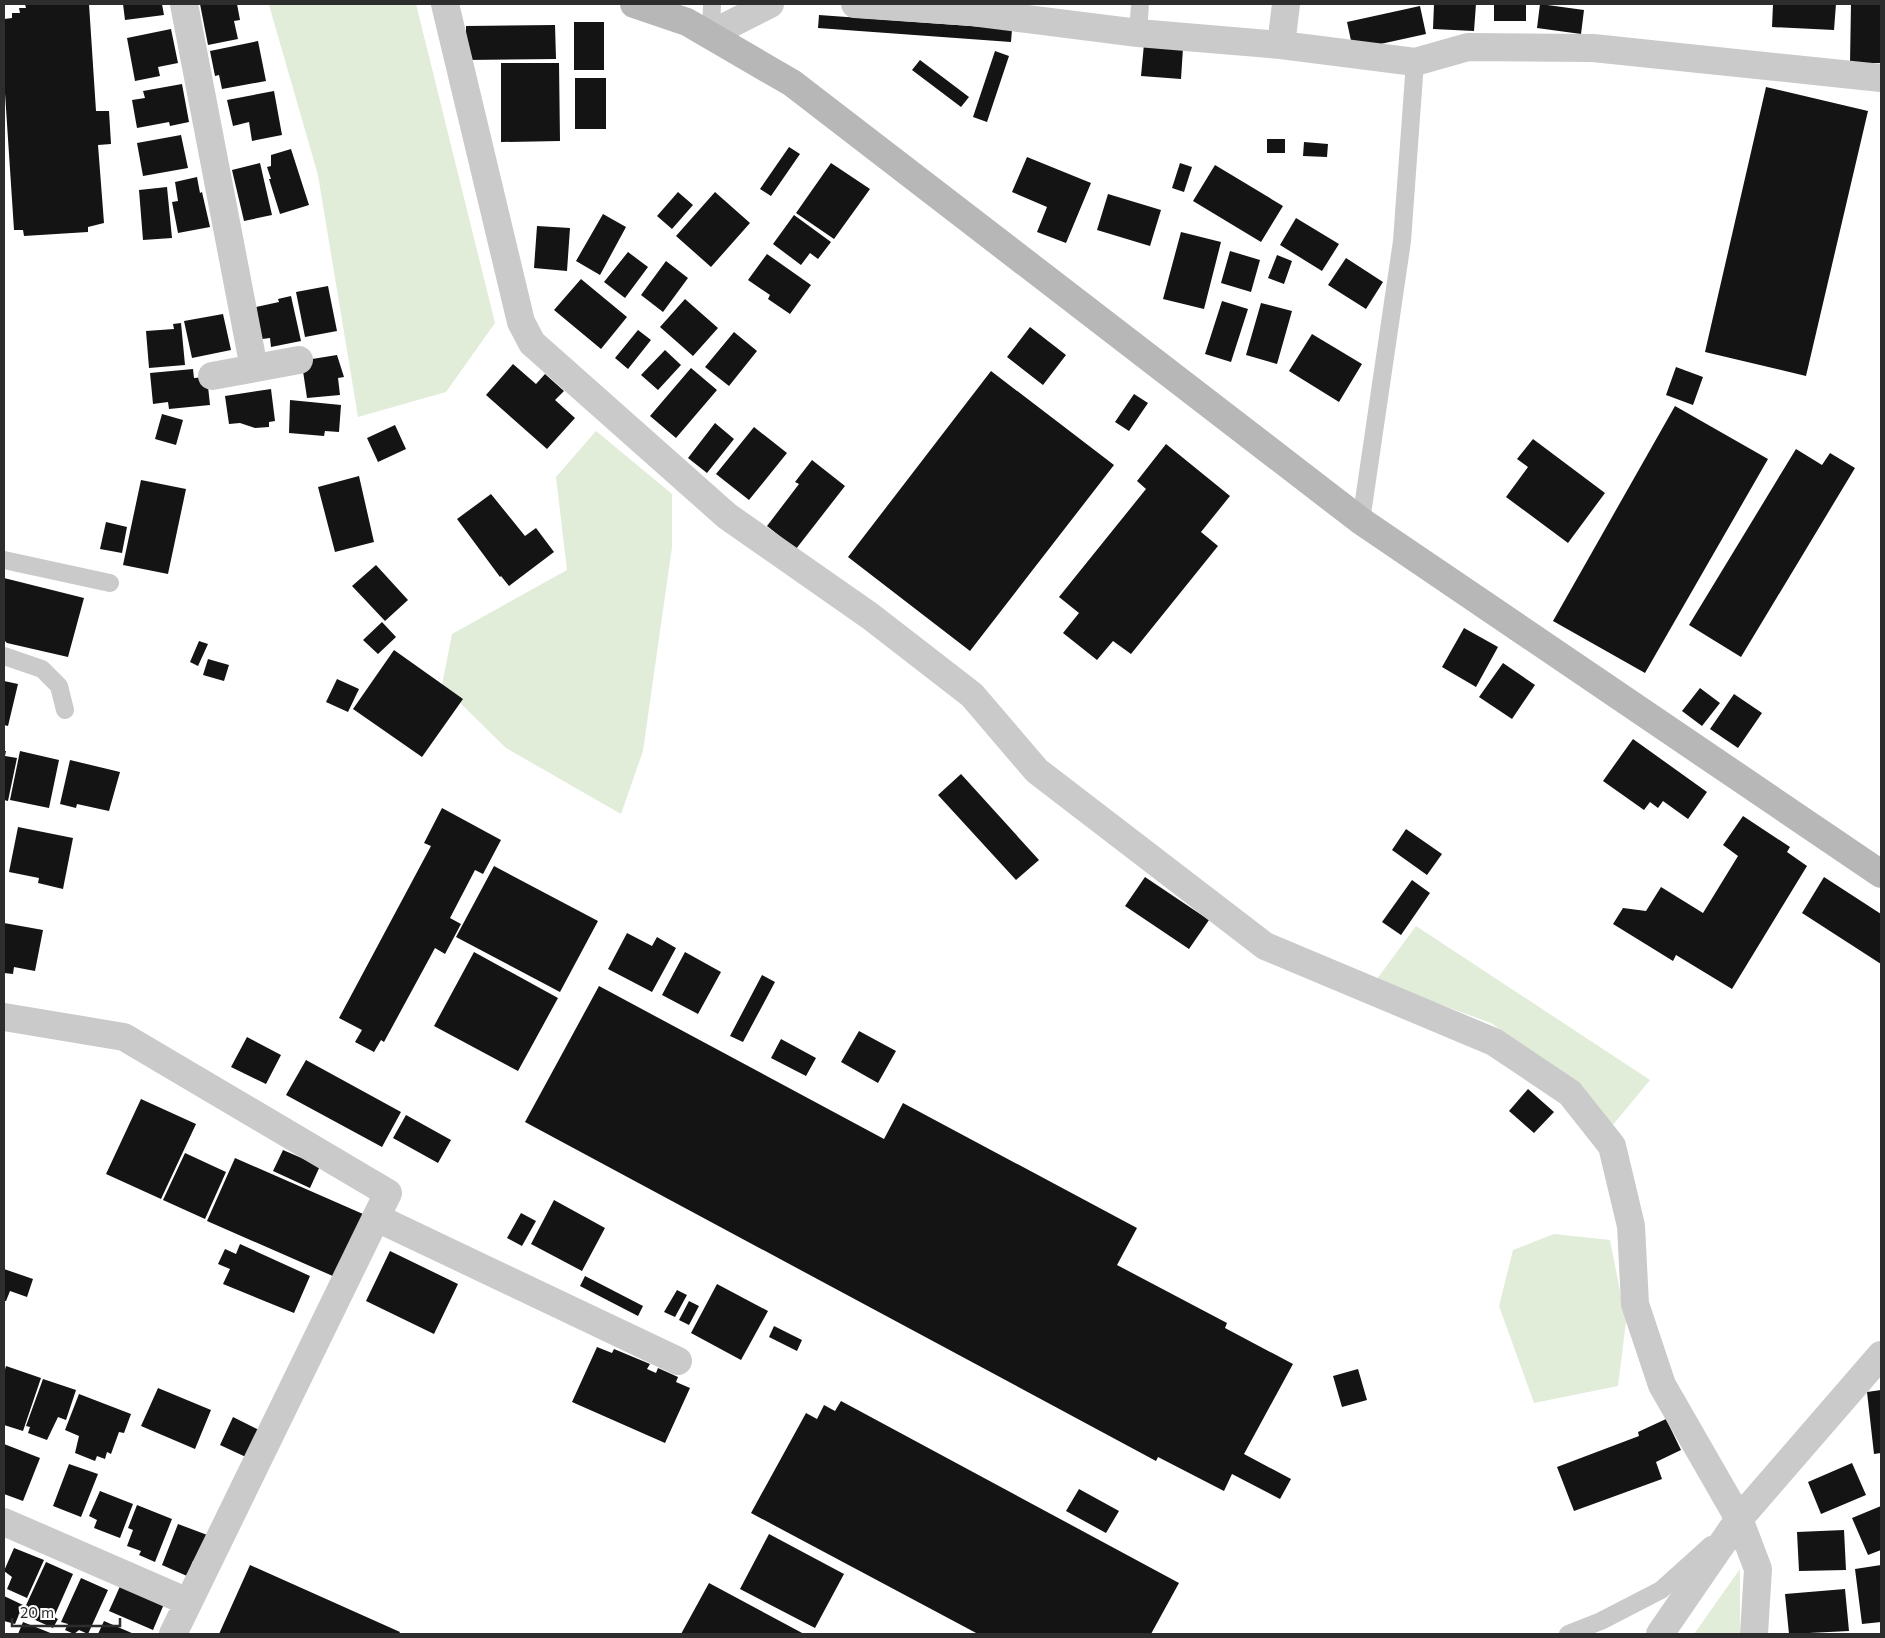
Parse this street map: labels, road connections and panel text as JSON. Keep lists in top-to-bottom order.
{
  "scale_bar": "20 m"
}
